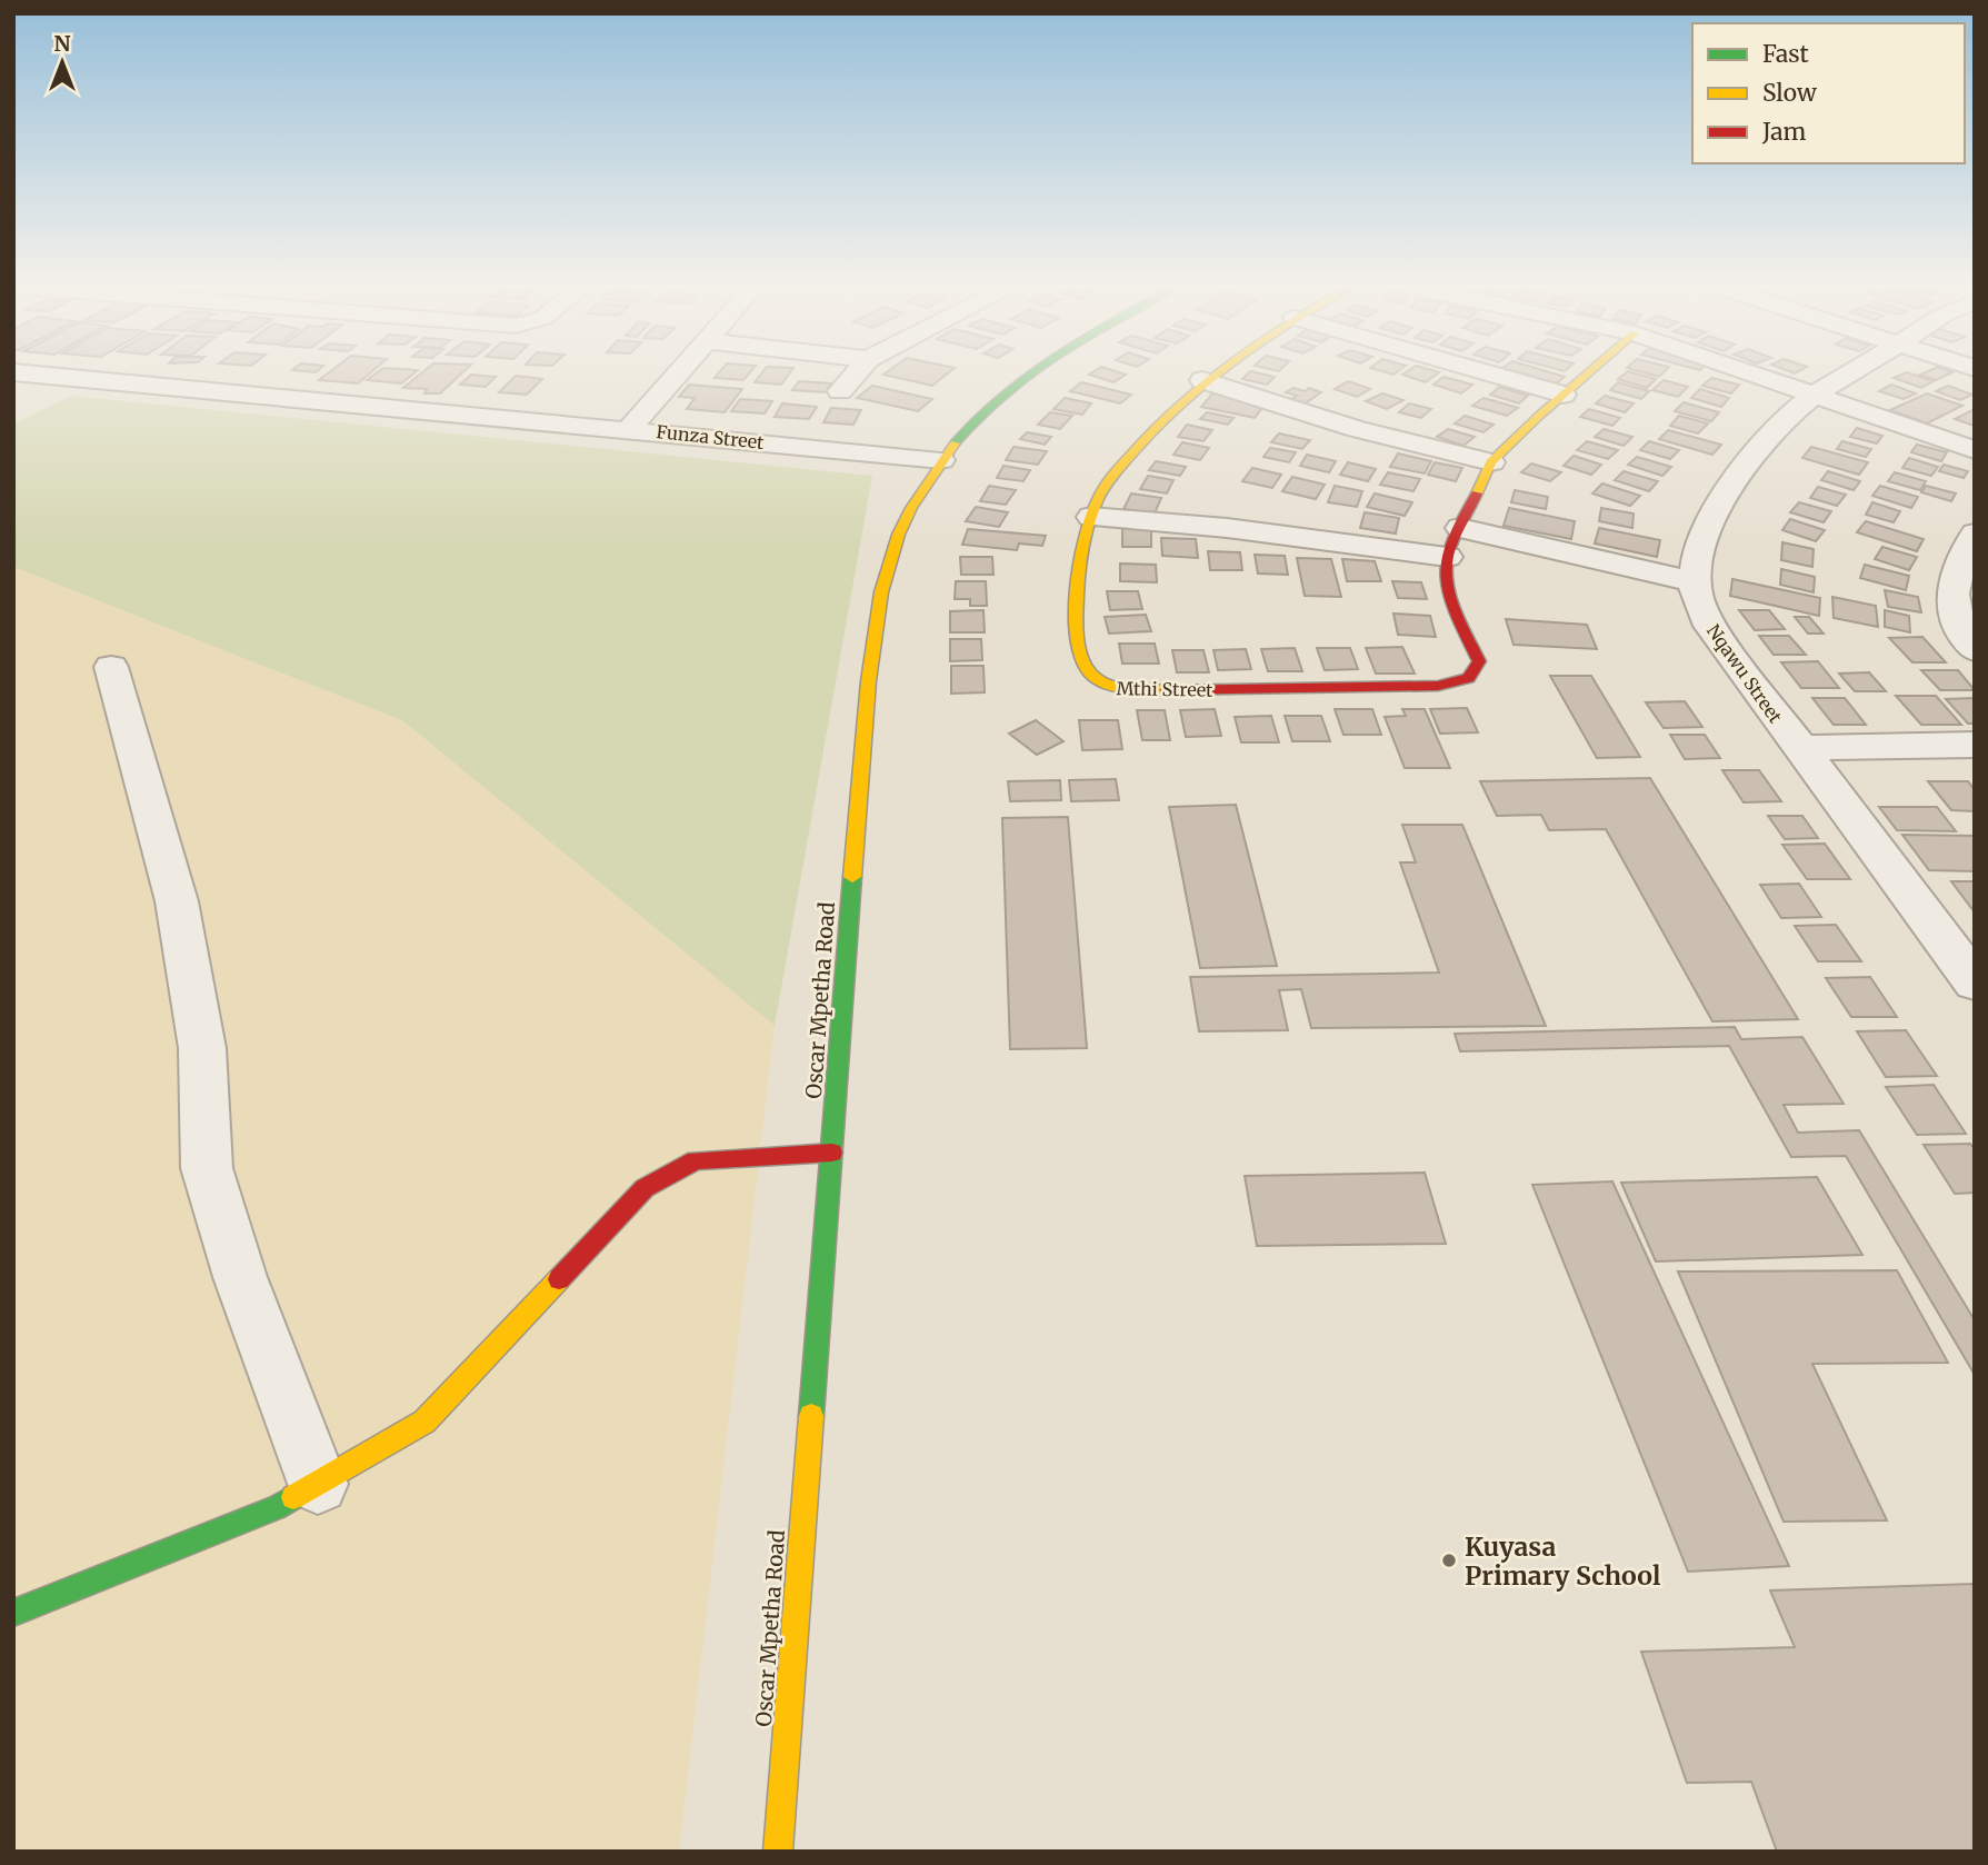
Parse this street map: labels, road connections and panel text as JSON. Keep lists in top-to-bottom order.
{
  "streets": {
    "street": [
      "Funza Street",
      "Nqawu Street",
      "Mthi Street",
      "Oscar Mpetha Road"
    ]
  },
  "crossings": [
    ["Funza Street", "Oscar Mpetha Road"]
  ],
  "places": ["Kuyasa Primary School"],
  "legend": ["Fast", "Slow", "Jam"],
  "north": "top"
}
